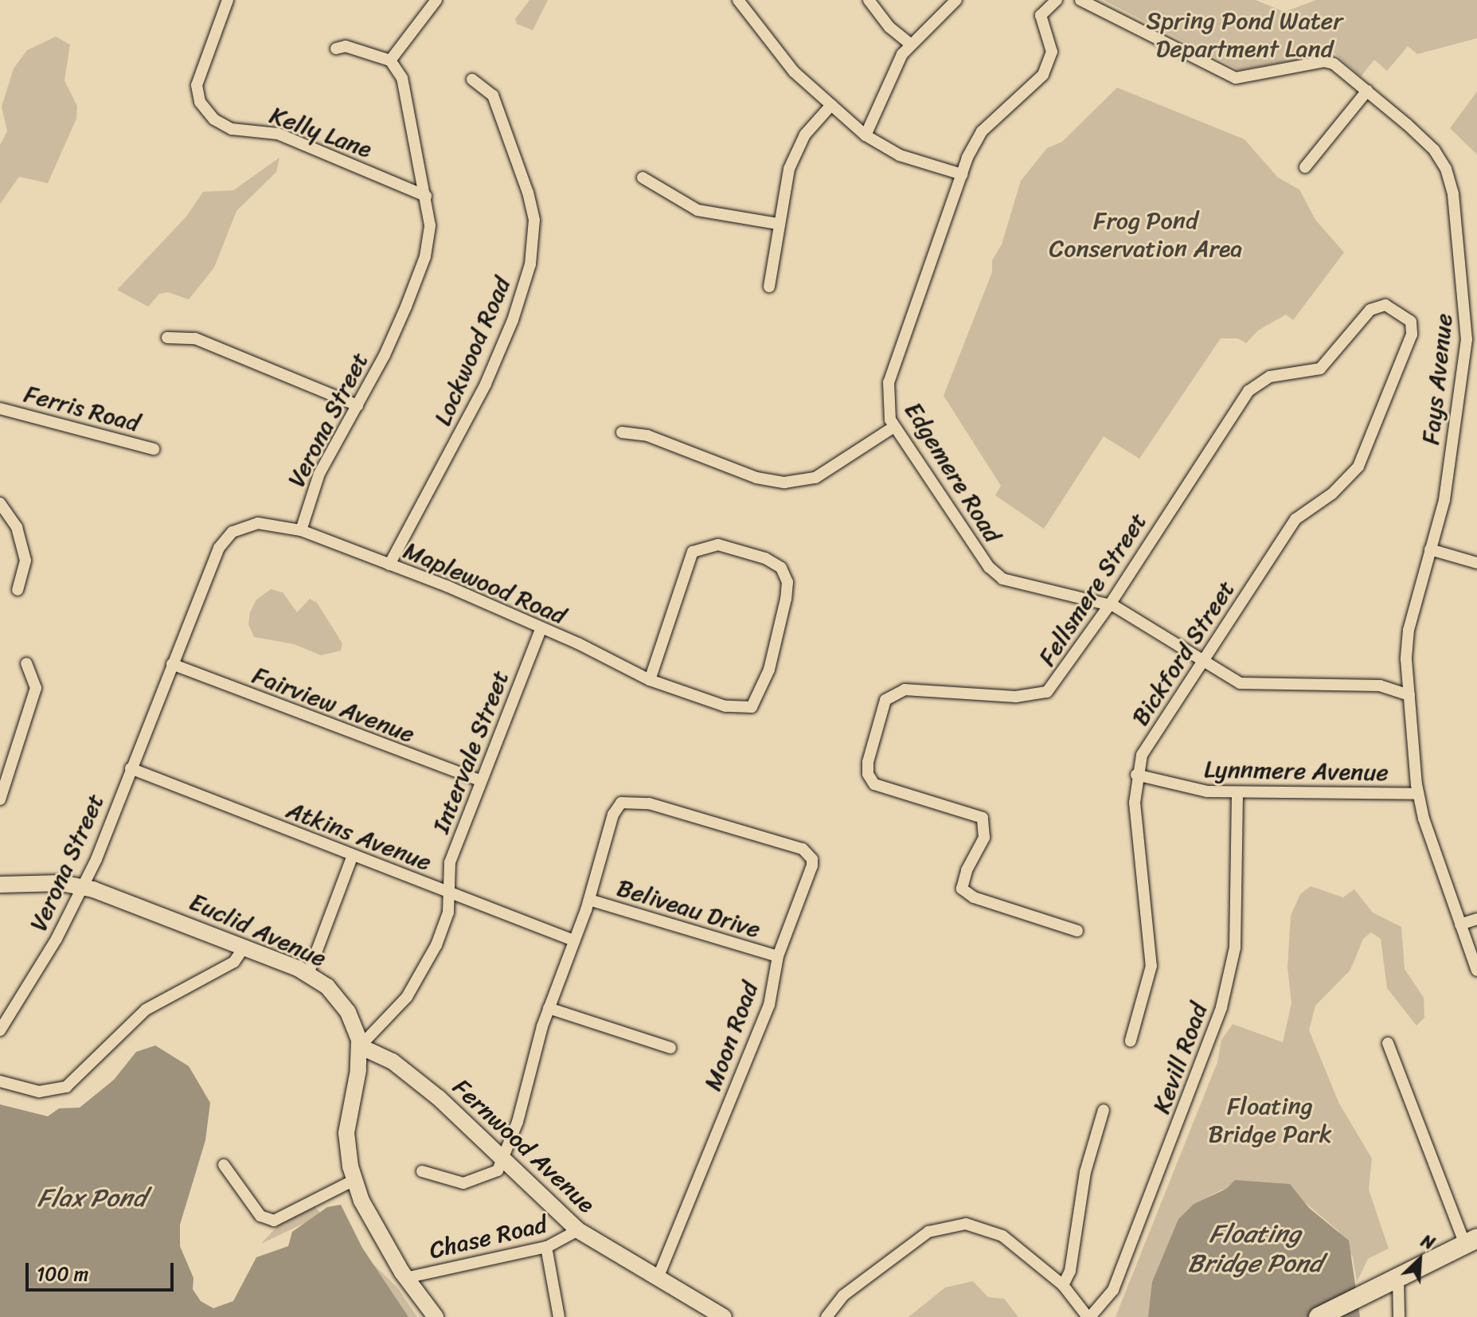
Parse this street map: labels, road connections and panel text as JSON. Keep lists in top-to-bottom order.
{
  "streets": {
    "street": [
      "Kelly Lane",
      "Lockwood Road",
      "Fays Avenue",
      "Ferris Road",
      "Verona Street",
      "Edgemere Road",
      "Maplewood Road",
      "Fellsmere Street",
      "Bickford Street",
      "Fairview Avenue",
      "Intervale Street",
      "Lynnmere Avenue",
      "Atkins Avenue",
      "Beliveau Drive",
      "Euclid Avenue",
      "Moon Road",
      "Kevill Road",
      "Fernwood Avenue",
      "Chase Road"
    ]
  },
  "crossings": [
    ["Kelly Lane", "Verona Street"],
    ["Lockwood Road", "Maplewood Road"],
    ["Fays Avenue", "Edgemere Road"],
    ["Fays Avenue", "Lynnmere Avenue"],
    ["Verona Street", "Maplewood Road"],
    ["Verona Street", "Fairview Avenue"],
    ["Verona Street", "Atkins Avenue"],
    ["Verona Street", "Euclid Avenue"],
    ["Edgemere Road", "Fellsmere Street"],
    ["Edgemere Road", "Bickford Street"],
    ["Maplewood Road", "Intervale Street"],
    ["Fellsmere Street", "Bickford Street"],
    ["Bickford Street", "Lynnmere Avenue"],
    ["Fairview Avenue", "Intervale Street"],
    ["Intervale Street", "Atkins Avenue"],
    ["Intervale Street", "Euclid Avenue"],
    ["Intervale Street", "Fernwood Avenue"],
    ["Lynnmere Avenue", "Kevill Road"],
    ["Beliveau Drive", "Moon Road"],
    ["Euclid Avenue", "Fernwood Avenue"],
    ["Euclid Avenue", "Chase Road"],
    ["Moon Road", "Fernwood Avenue"],
    ["Fernwood Avenue", "Chase Road"]
  ],
  "water": ["Flax Pond", "Floating Bridge Pond"],
  "parks": ["Spring Pond Water Department Land", "Frog Pond Conservation Area", "Floating Bridge Park"],
  "scale_bar": "100 m",
  "north": "top right"
}
